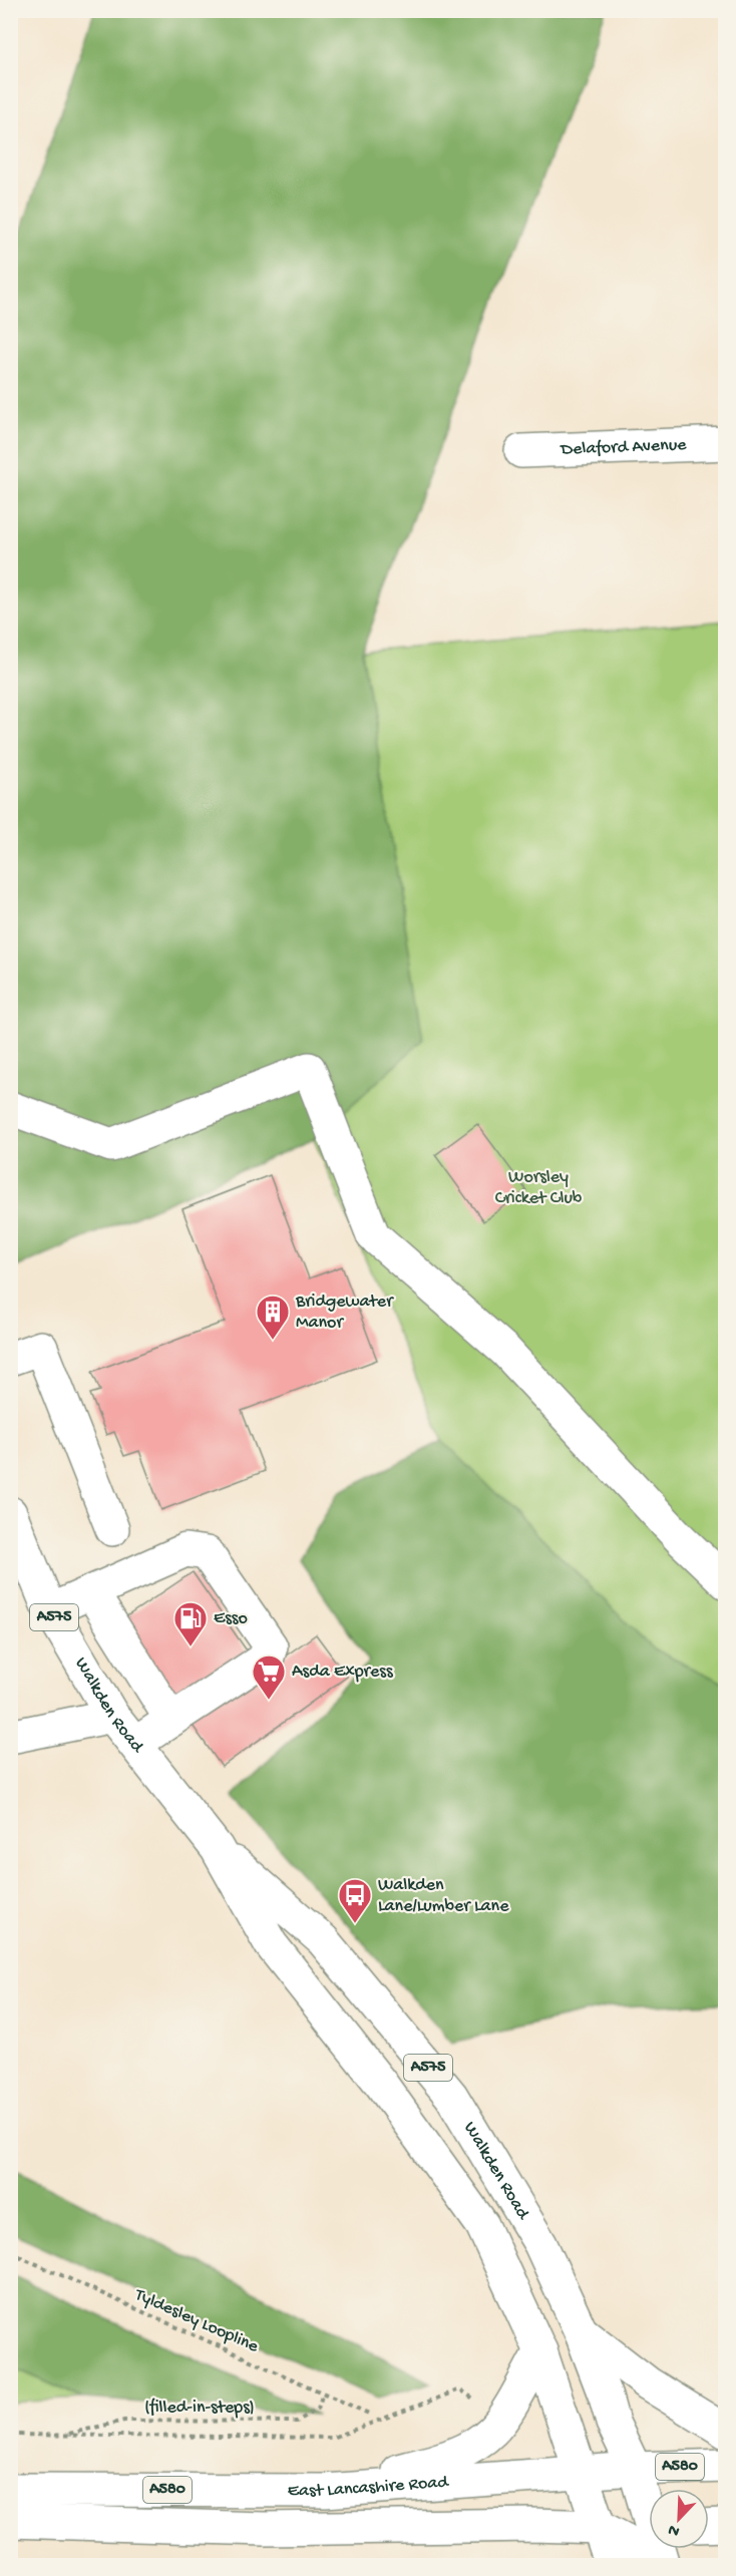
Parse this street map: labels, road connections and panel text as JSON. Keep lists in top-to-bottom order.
{
  "streets": {
    "main road": [
      "Delaford Avenue",
      "A575",
      "Walkden Road",
      "A580",
      "East Lancashire Road"
    ],
    "path": ["Tyldesley Loopline", "(filled-in-steps)"]
  },
  "crossings": [
    ["Walkden Road", "East Lancashire Road"],
    ["Tyldesley Loopline", "(filled-in-steps)"]
  ],
  "parks": ["Worsley Cricket Club"],
  "places": {
    "building": ["Bridgewater Manor"],
    "fuel station": ["Esso"],
    "supermarket": ["Asda Express"],
    "bus stop": ["Walkden Lane/Lumber Lane"]
  },
  "north": "bottom left"
}
